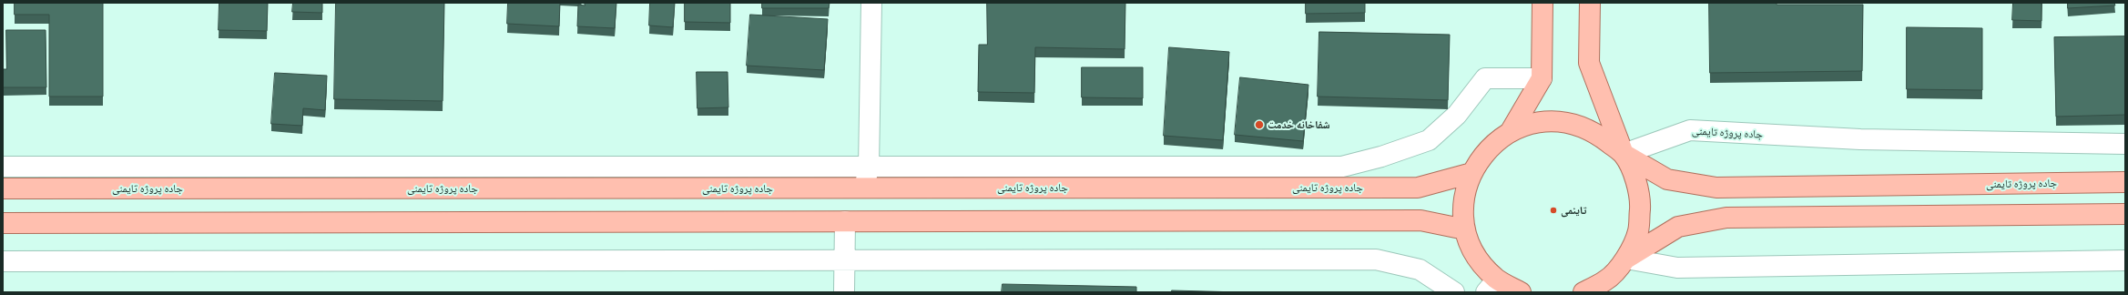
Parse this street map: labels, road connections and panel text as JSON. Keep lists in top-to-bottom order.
{
  "streets": {
    "main road": ["جاده پروژه تایمنی"]
  },
  "places": ["شفاخانه خدمت", "تاینمی"]
}
